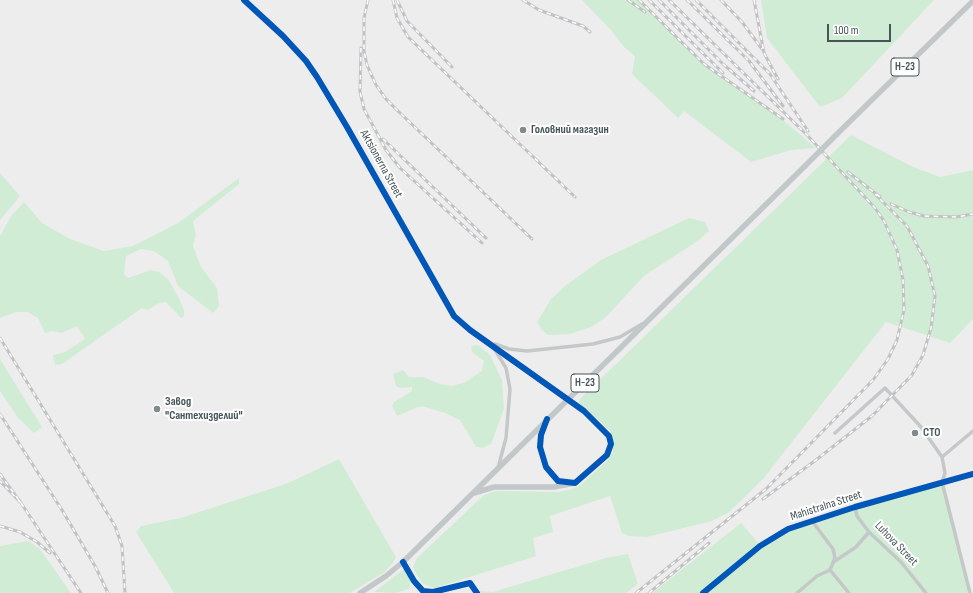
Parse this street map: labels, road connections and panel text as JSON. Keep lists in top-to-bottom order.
{
  "streets": {
    "main road": ["Н-23"],
    "street": ["Aktsionerna Street", "Mahistralna Street", "Luhova Street"]
  },
  "crossings": [
    ["Mahistralna Street", "Luhova Street"]
  ],
  "places": ["Головний магазин", "Завод \"Сантехизделий\"", "СТО"],
  "scale_bar": "100 m"
}
